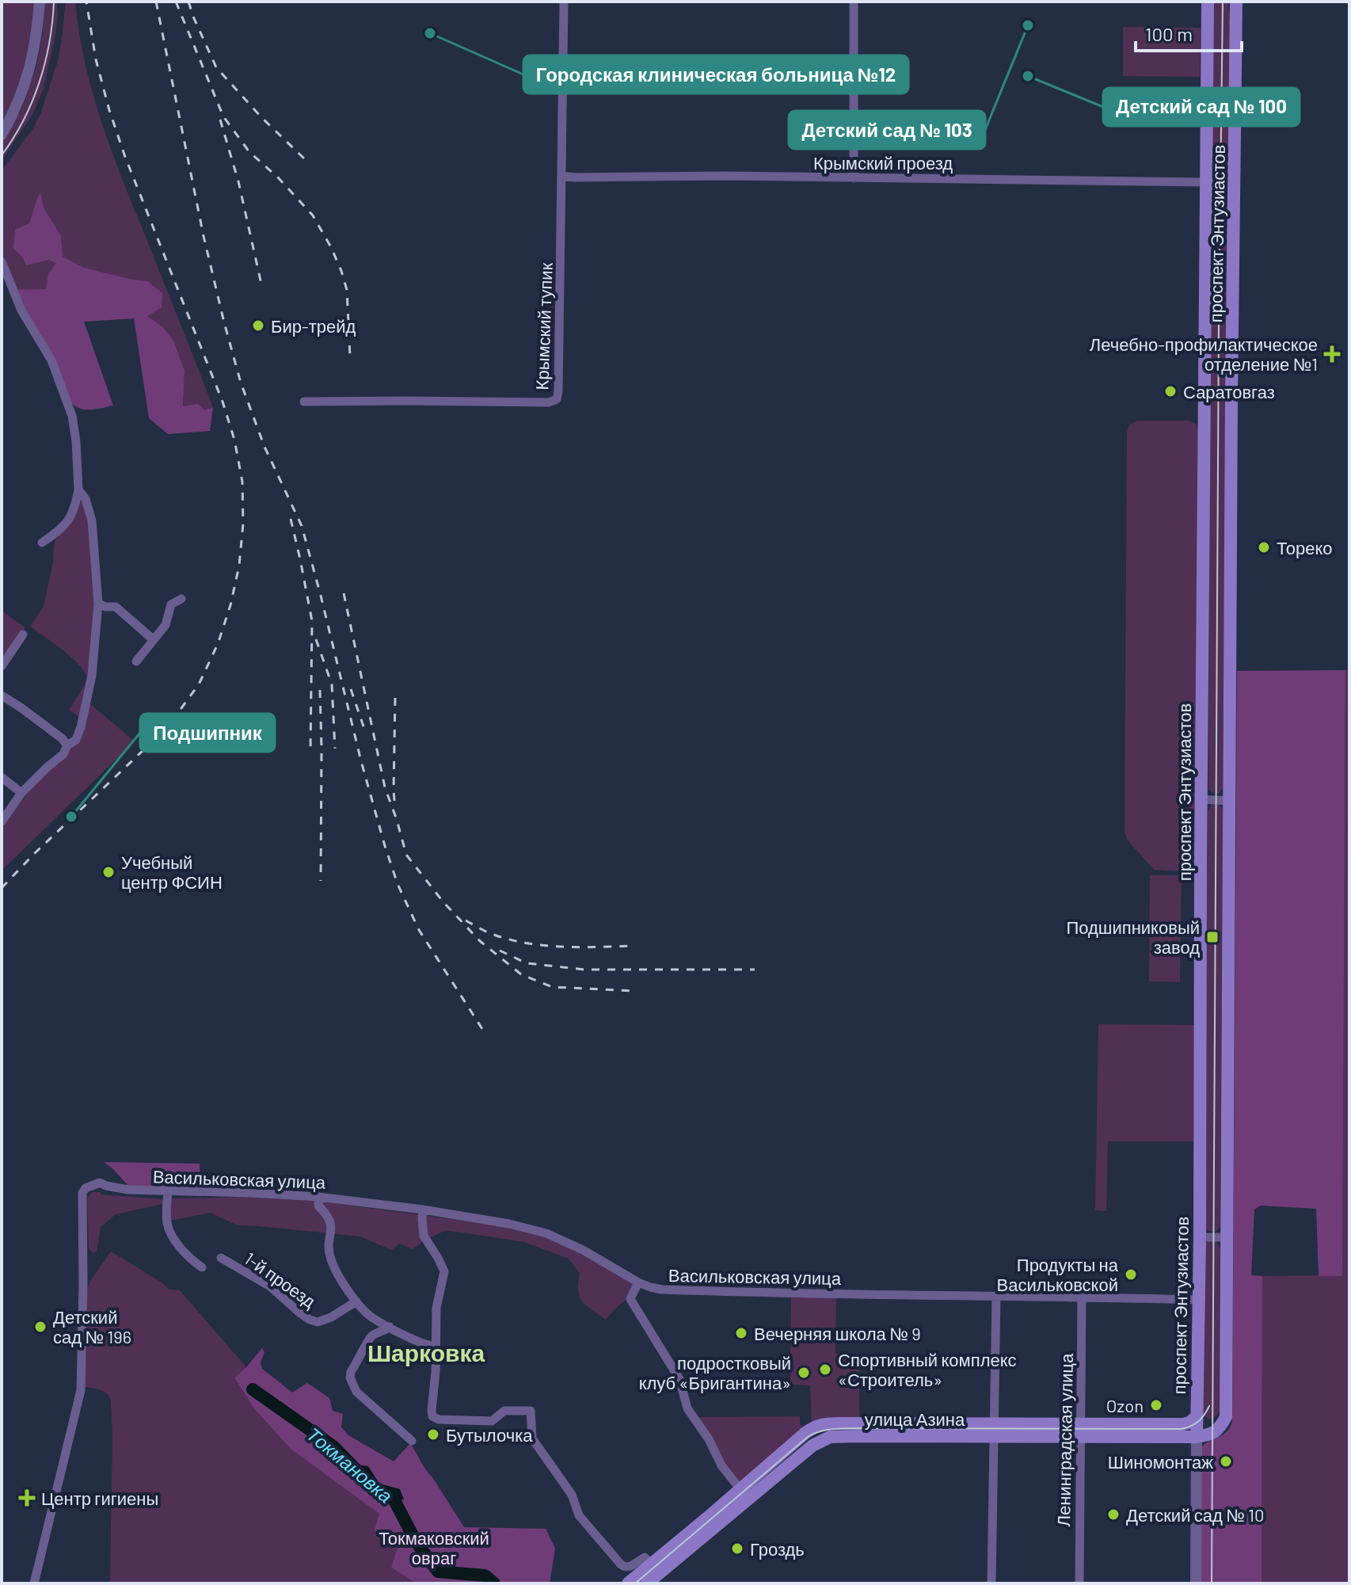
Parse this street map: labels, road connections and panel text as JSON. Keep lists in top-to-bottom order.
{
  "streets": {
    "main road": ["проспект Энтузиастов", "улица Азина"],
    "street": [
      "Крымский проезд",
      "Крымский тупик",
      "Васильковская улица",
      "1-й проезд",
      "Ленинградская улица"
    ]
  },
  "crossings": [
    ["Крымский проезд", "проспект Энтузиастов"],
    ["Крымский проезд", "Крымский тупик"],
    ["проспект Энтузиастов", "Васильковская улица"],
    ["проспект Энтузиастов", "улица Азина"],
    ["Васильковская улица", "Ленинградская улица"],
    ["улица Азина", "Ленинградская улица"]
  ],
  "districts": ["Шарковка"],
  "water": ["Токмановка"],
  "parks": ["Токмаковский овраг"],
  "places": {
    "other": [
      "Детский сад № 103",
      "Городская клиническая больница №12",
      "Детский сад № 100",
      "Бир-трейд",
      "Саратовгаз",
      "Тореко",
      "Подшипник",
      "Учебный центр ФСИН",
      "Продукты на Васильковской",
      "Детский сад № 196",
      "Вечерняя школа № 9",
      "Спортивный комплекс «Строитель»",
      "подростковый клуб «Бригантина»",
      "Ozon",
      "Бутылочка",
      "Шиномонтаж",
      "Детский сад № 10",
      "Гроздь"
    ],
    "health": ["Лечебно-профилактическое отделение №1", "Центр гигиены"],
    "transit": ["Подшипниковый завод"]
  },
  "scale_bar": "100 m"
}
